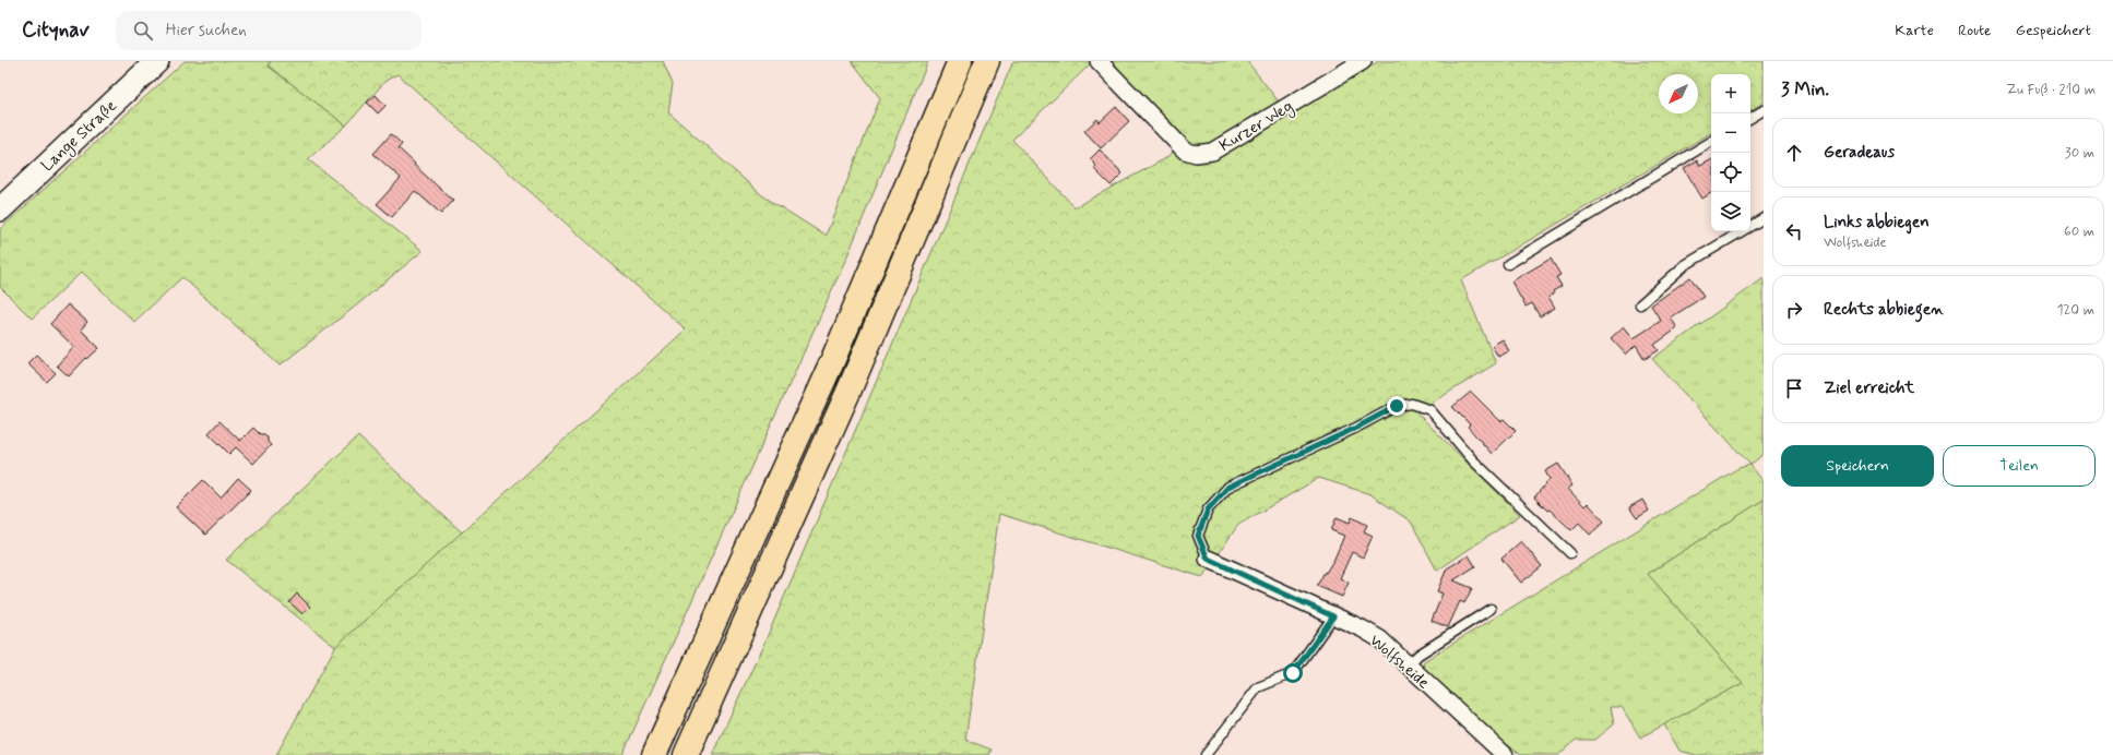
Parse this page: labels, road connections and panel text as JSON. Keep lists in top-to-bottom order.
{
  "streets": {
    "street": ["Kurzer Weg", "Lange Straße", "Wolfsheide"]
  },
  "north": "bottom left",
  "page": {
    "header": "Citynav",
    "search": "Hier suchen",
    "nav": ["Karte", "Route", "Gespeichert"],
    "heading": ["3 Min.", "Zu Fuß · 210 m"],
    "map_buttons": ["+", "−"],
    "list": [
      ["Geradeaus", "30 m"],
      ["Links abbiegen", "Wolfsheide", "60 m"],
      ["Rechts abbiegen", "120 m"],
      "Ziel erreicht"
    ],
    "buttons": ["Speichern", "Teilen"]
  }
}
